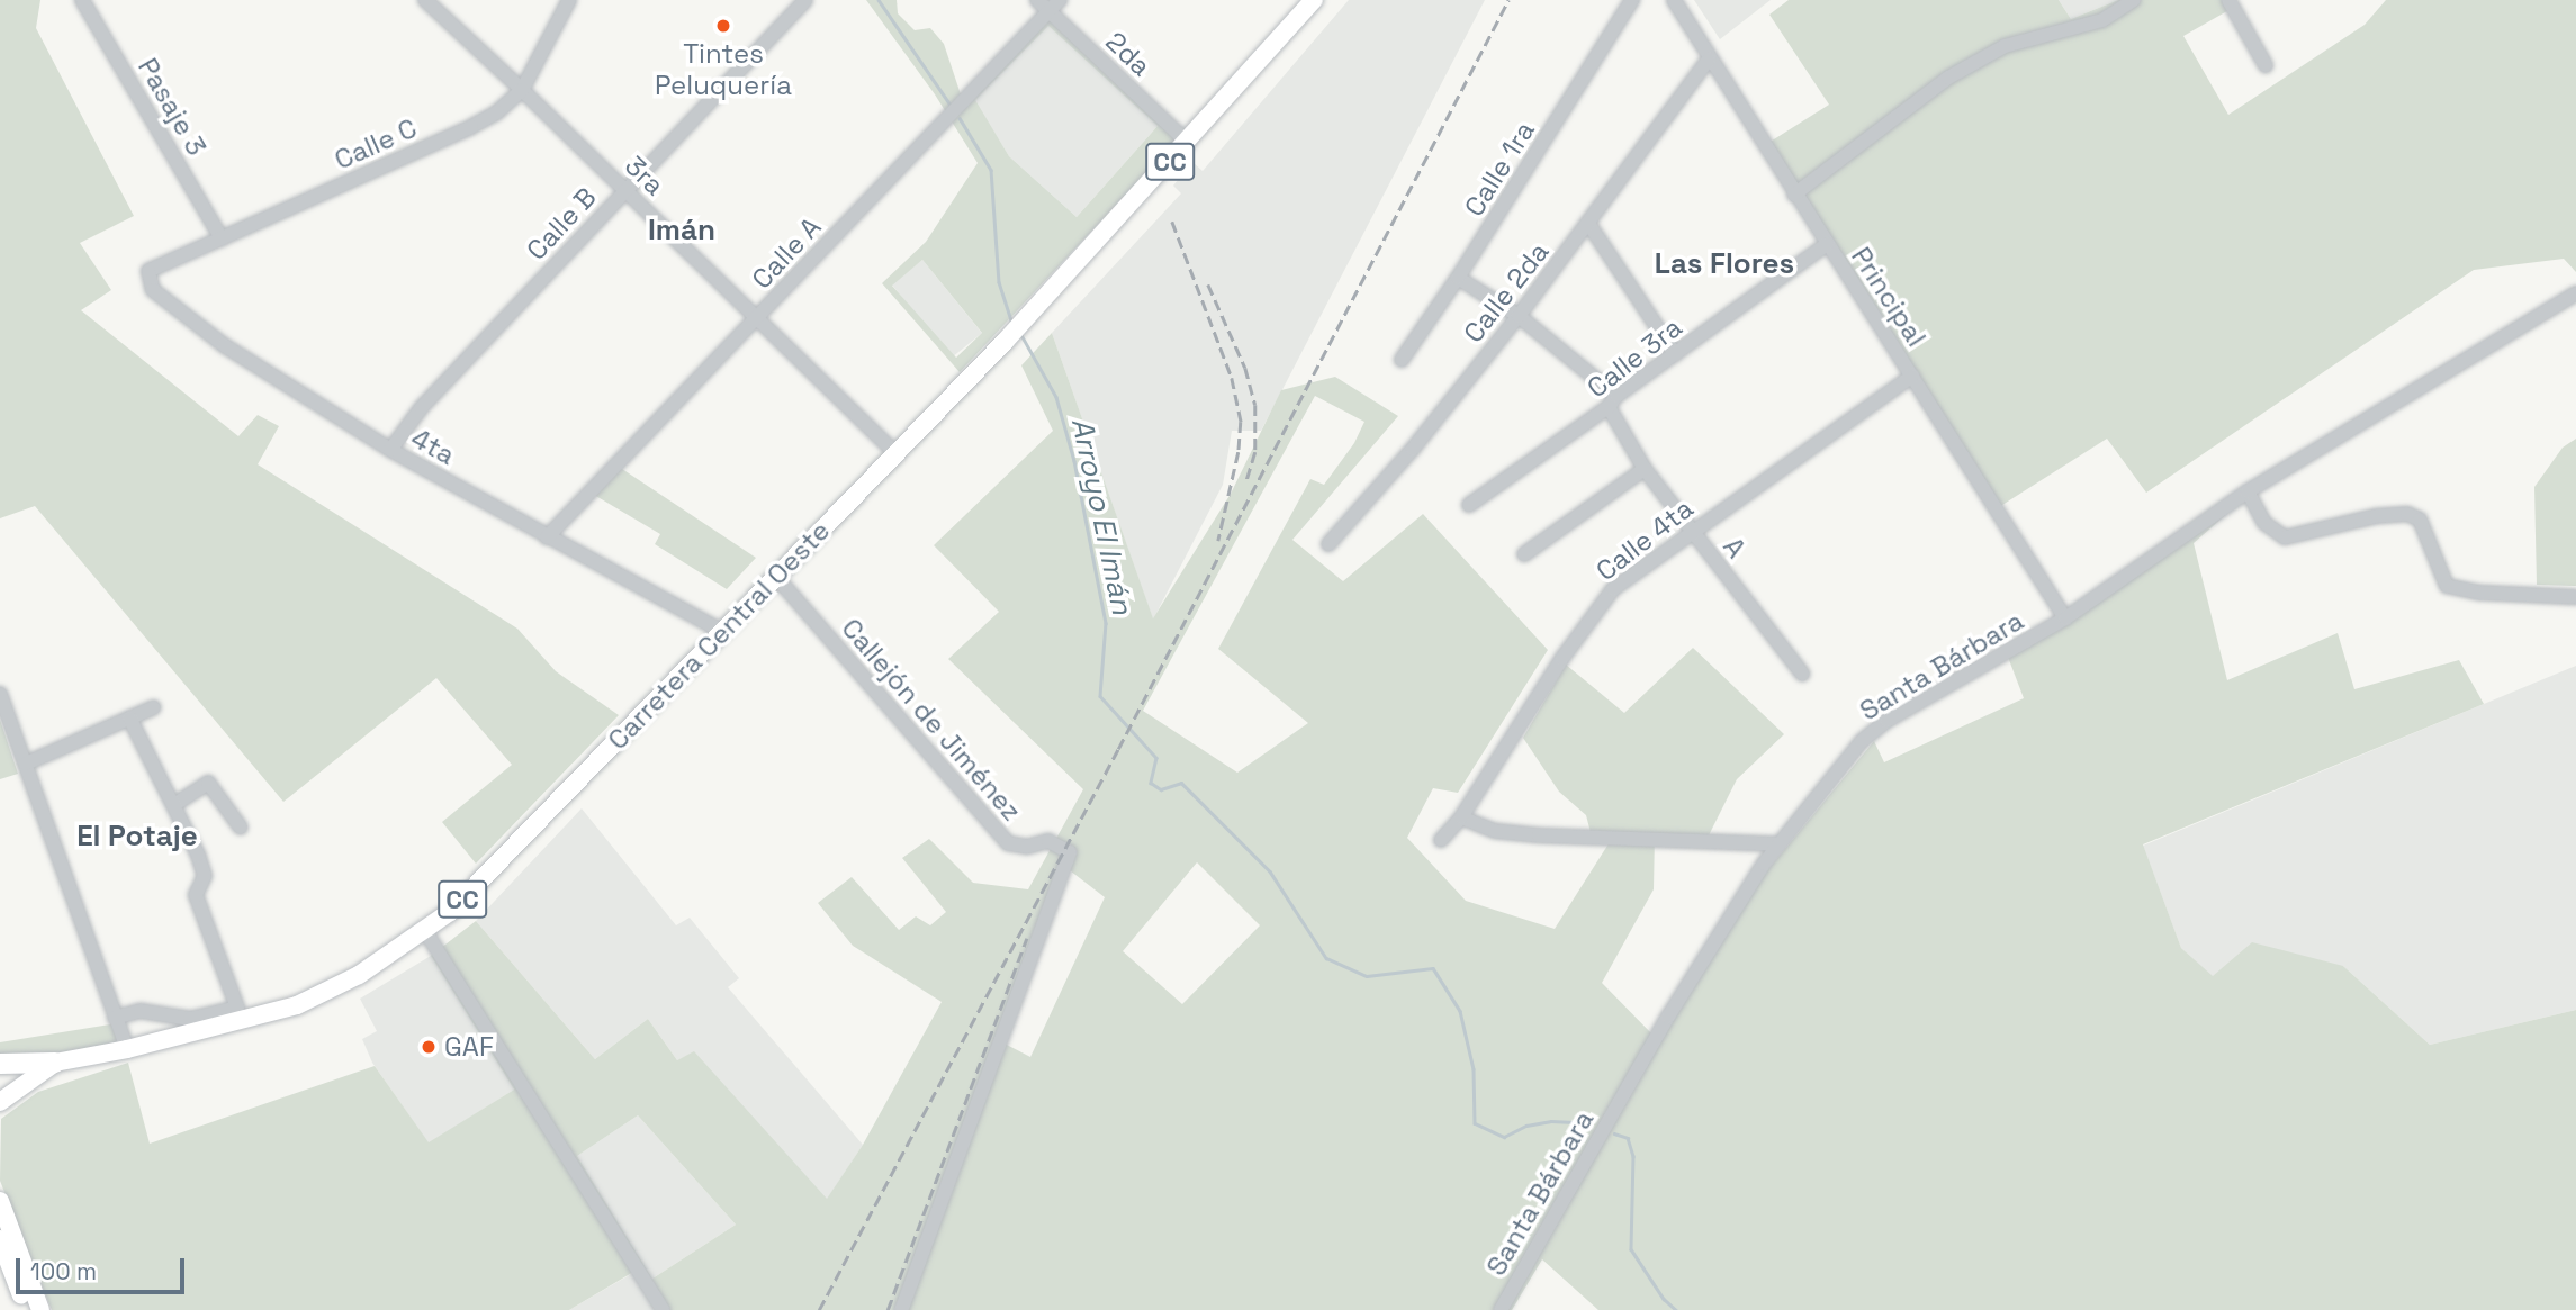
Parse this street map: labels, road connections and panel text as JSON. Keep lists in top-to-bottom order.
{
  "streets": {
    "main road": ["CC", "Carretera Central Oeste"],
    "street": [
      "2da",
      "Pasaje 3",
      "Calle C",
      "Calle 1ra",
      "3ra",
      "Calle B",
      "Calle A",
      "Calle 2da",
      "Principal",
      "Calle 3ra",
      "4ta",
      "Calle 4ta",
      "A",
      "Santa Bárbara",
      "Callejón de Jiménez"
    ]
  },
  "crossings": [
    ["2da", "Calle A"],
    ["2da", "Carretera Central Oeste"],
    ["Pasaje 3", "Calle C"],
    ["Calle C", "3ra"],
    ["Calle C", "4ta"],
    ["Calle 1ra", "A"],
    ["3ra", "Calle B"],
    ["3ra", "Calle A"],
    ["3ra", "Carretera Central Oeste"],
    ["Calle B", "4ta"],
    ["Calle A", "4ta"],
    ["Calle 2da", "Principal"],
    ["Calle 2da", "A"],
    ["Principal", "Calle 3ra"],
    ["Principal", "Calle 4ta"],
    ["Principal", "Santa Bárbara"],
    ["Calle 3ra", "A"],
    ["4ta", "Carretera Central Oeste"],
    ["Calle 4ta", "A"],
    ["Carretera Central Oeste", "Callejón de Jiménez"]
  ],
  "districts": ["Imán", "Las Flores", "El Potaje"],
  "water": ["Arroyo El Imán"],
  "places": ["Tintes Peluquería", "GAF"],
  "scale_bar": "100 m"
}
